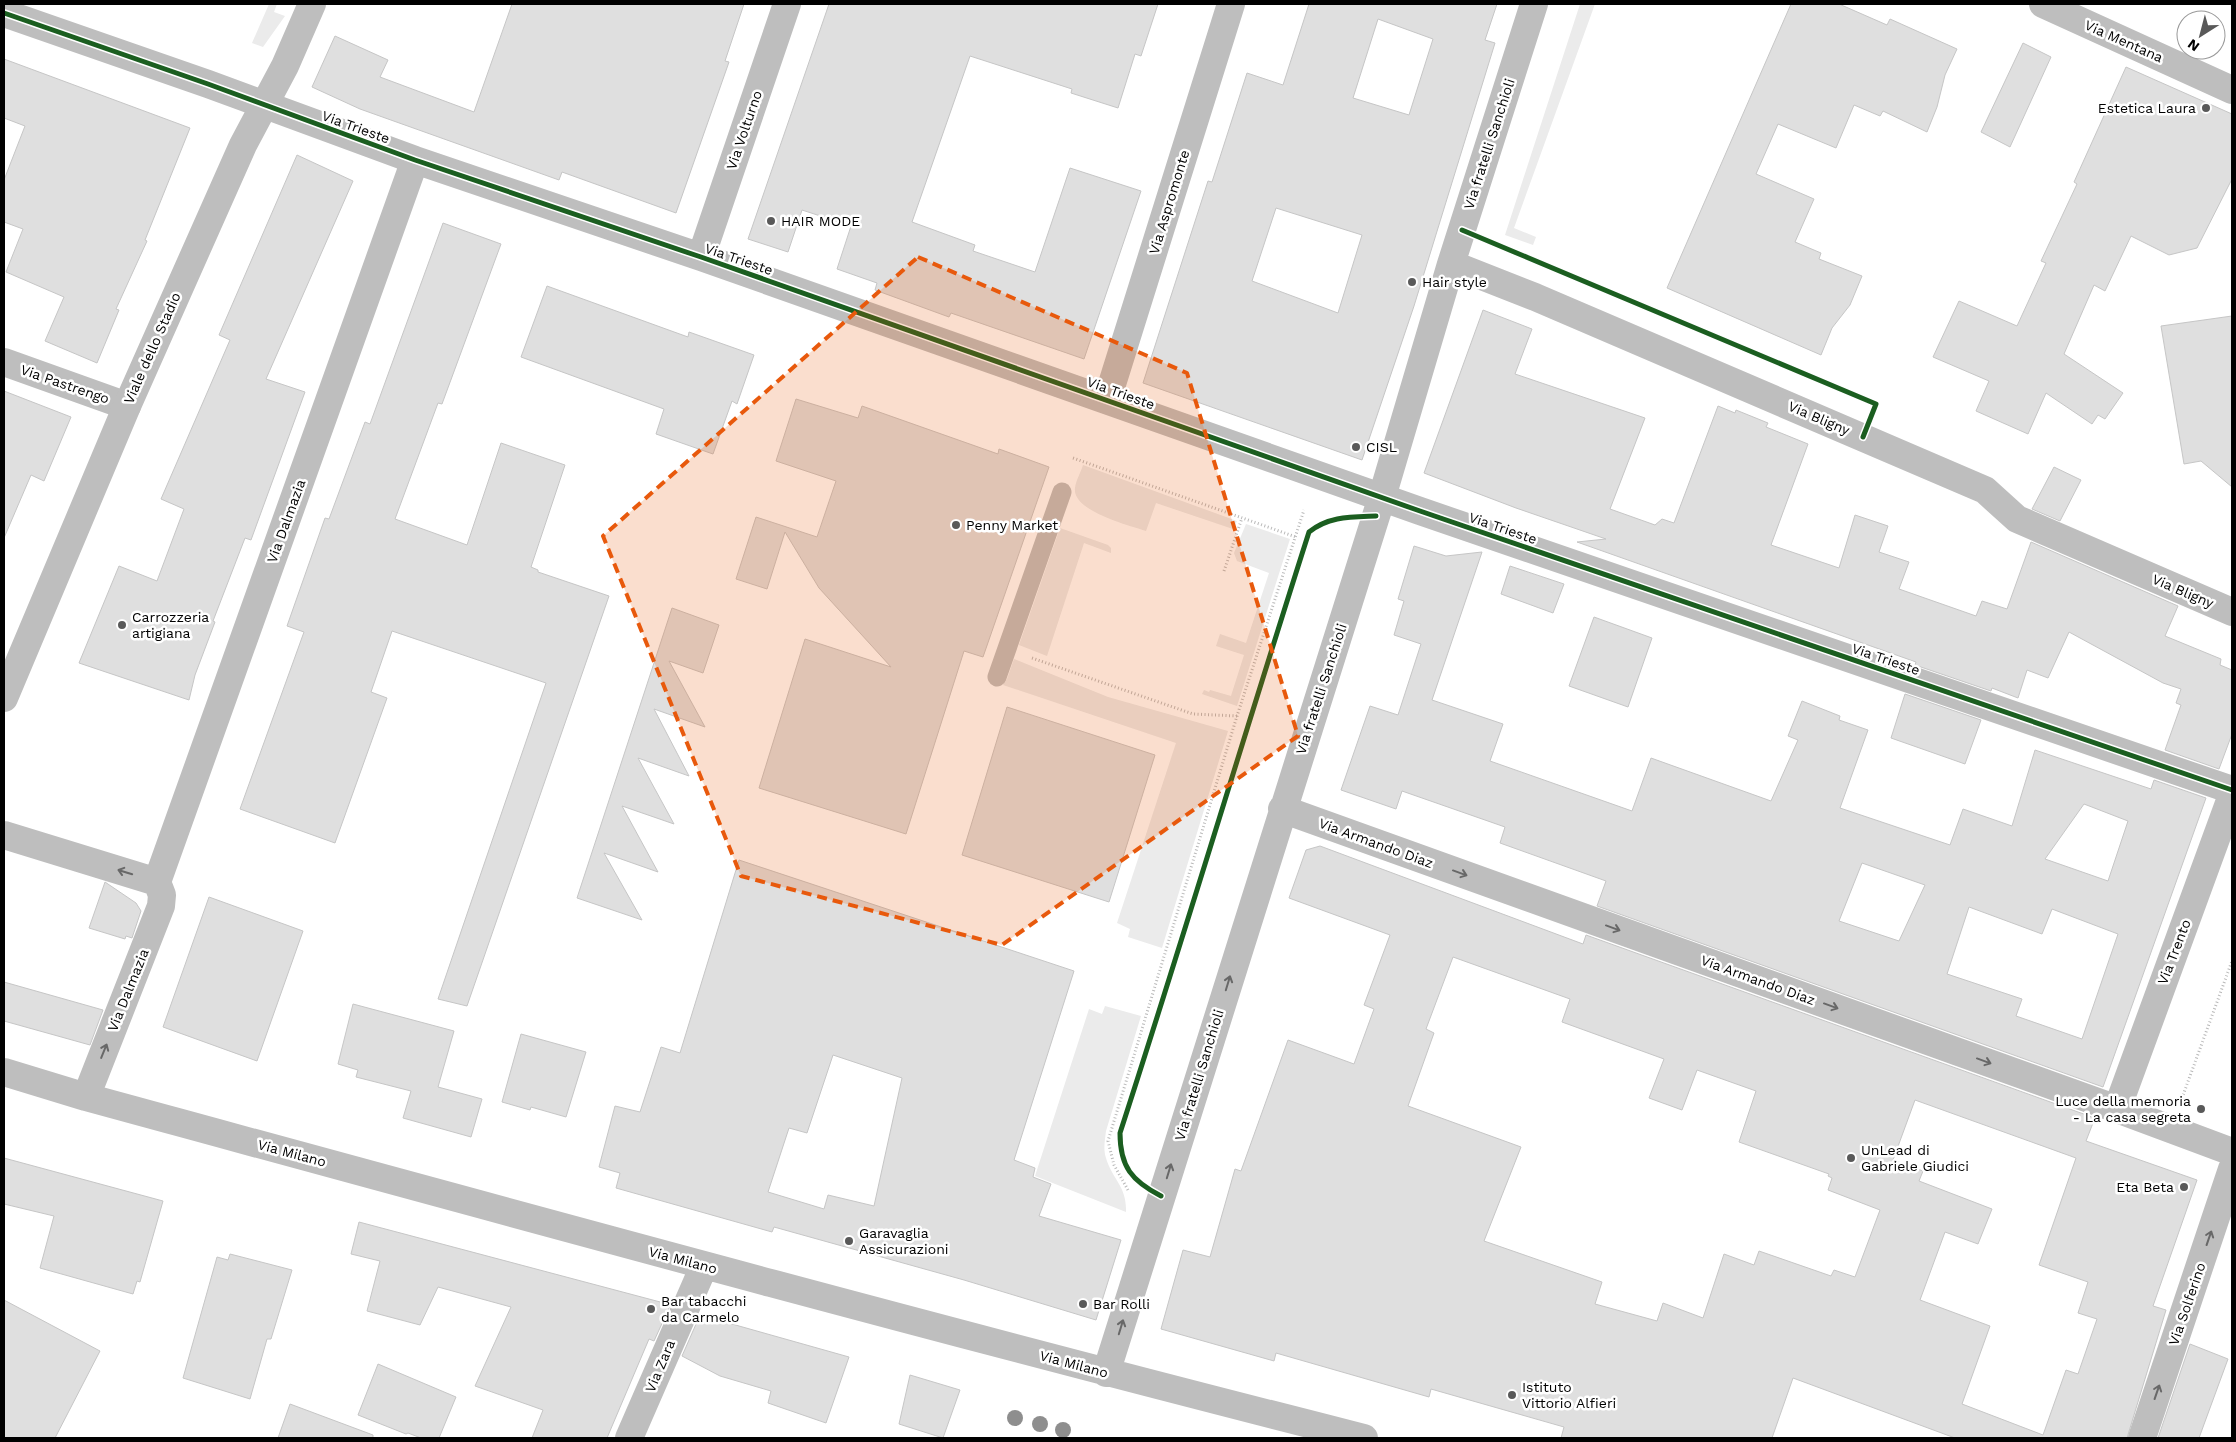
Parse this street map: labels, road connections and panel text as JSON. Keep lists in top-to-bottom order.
{
  "streets": {
    "street": [
      "Via Mentana",
      "Via Trieste",
      "Via Volturno",
      "Via fratelli Sanchioli",
      "Via Aspromonte",
      "Viale dello Stadio",
      "Via Pastrengo",
      "Via Bligny",
      "Via Dalmazia",
      "Via Armando Diaz",
      "Via Trento",
      "Via Milano",
      "Via Solferino",
      "Via Zara"
    ]
  },
  "crossings": [
    ["Via Trieste", "Via Volturno"],
    ["Via Trieste", "Via fratelli Sanchioli"],
    ["Via Trieste", "Via Aspromonte"],
    ["Via Trieste", "Viale dello Stadio"],
    ["Via Trieste", "Via Dalmazia"],
    ["Via fratelli Sanchioli", "Via Bligny"],
    ["Via fratelli Sanchioli", "Via Armando Diaz"],
    ["Via fratelli Sanchioli", "Via Milano"],
    ["Viale dello Stadio", "Via Pastrengo"],
    ["Via Dalmazia", "Via Milano"],
    ["Via Armando Diaz", "Via Trento"],
    ["Via Milano", "Via Zara"]
  ],
  "one_way": ["Via fratelli Sanchioli", "Via Armando Diaz", "Via Solferino"],
  "places": [
    "Estetica Laura",
    "HAIR MODE",
    "Hair style",
    "CISL",
    "Penny Market",
    "Carrozzeria artigiana",
    "Luce della memoria - La casa segreta",
    "UnLead di Gabriele Giudici",
    "Eta Beta",
    "Garavaglia Assicurazioni",
    "Bar Rolli",
    "Bar tabacchi da Carmelo",
    "Istituto Vittorio Alfieri"
  ],
  "north": "bottom left"
}
